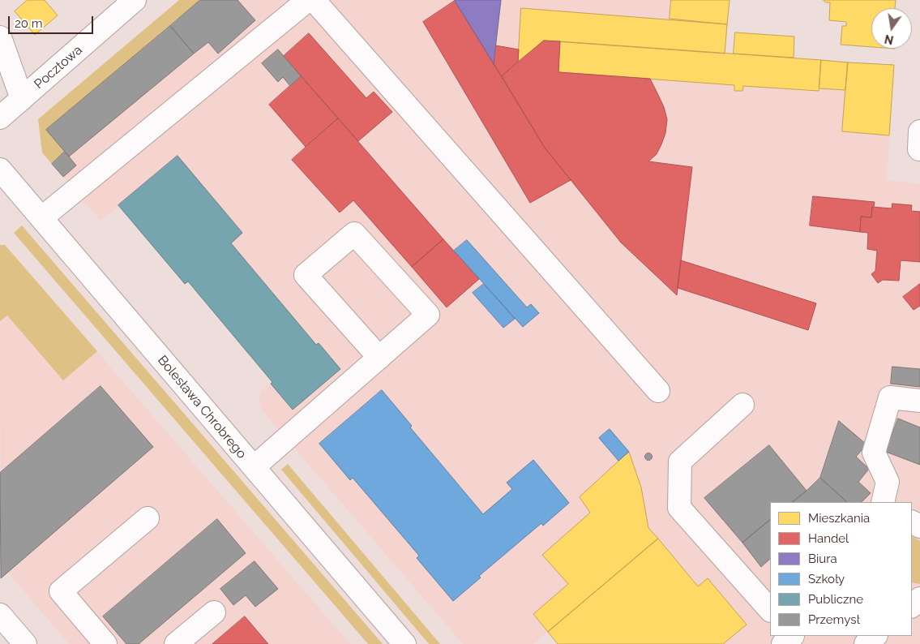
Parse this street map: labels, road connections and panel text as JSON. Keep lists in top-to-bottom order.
{
  "streets": {
    "street": ["Pocztowa", "Bolesława Chrobrego"]
  },
  "legend": [
    "Mieszkania",
    "Handel",
    "Biura",
    "Szkoły",
    "Publiczne",
    "Przemysł"
  ],
  "scale_bar": "20 m",
  "north": "bottom"
}
